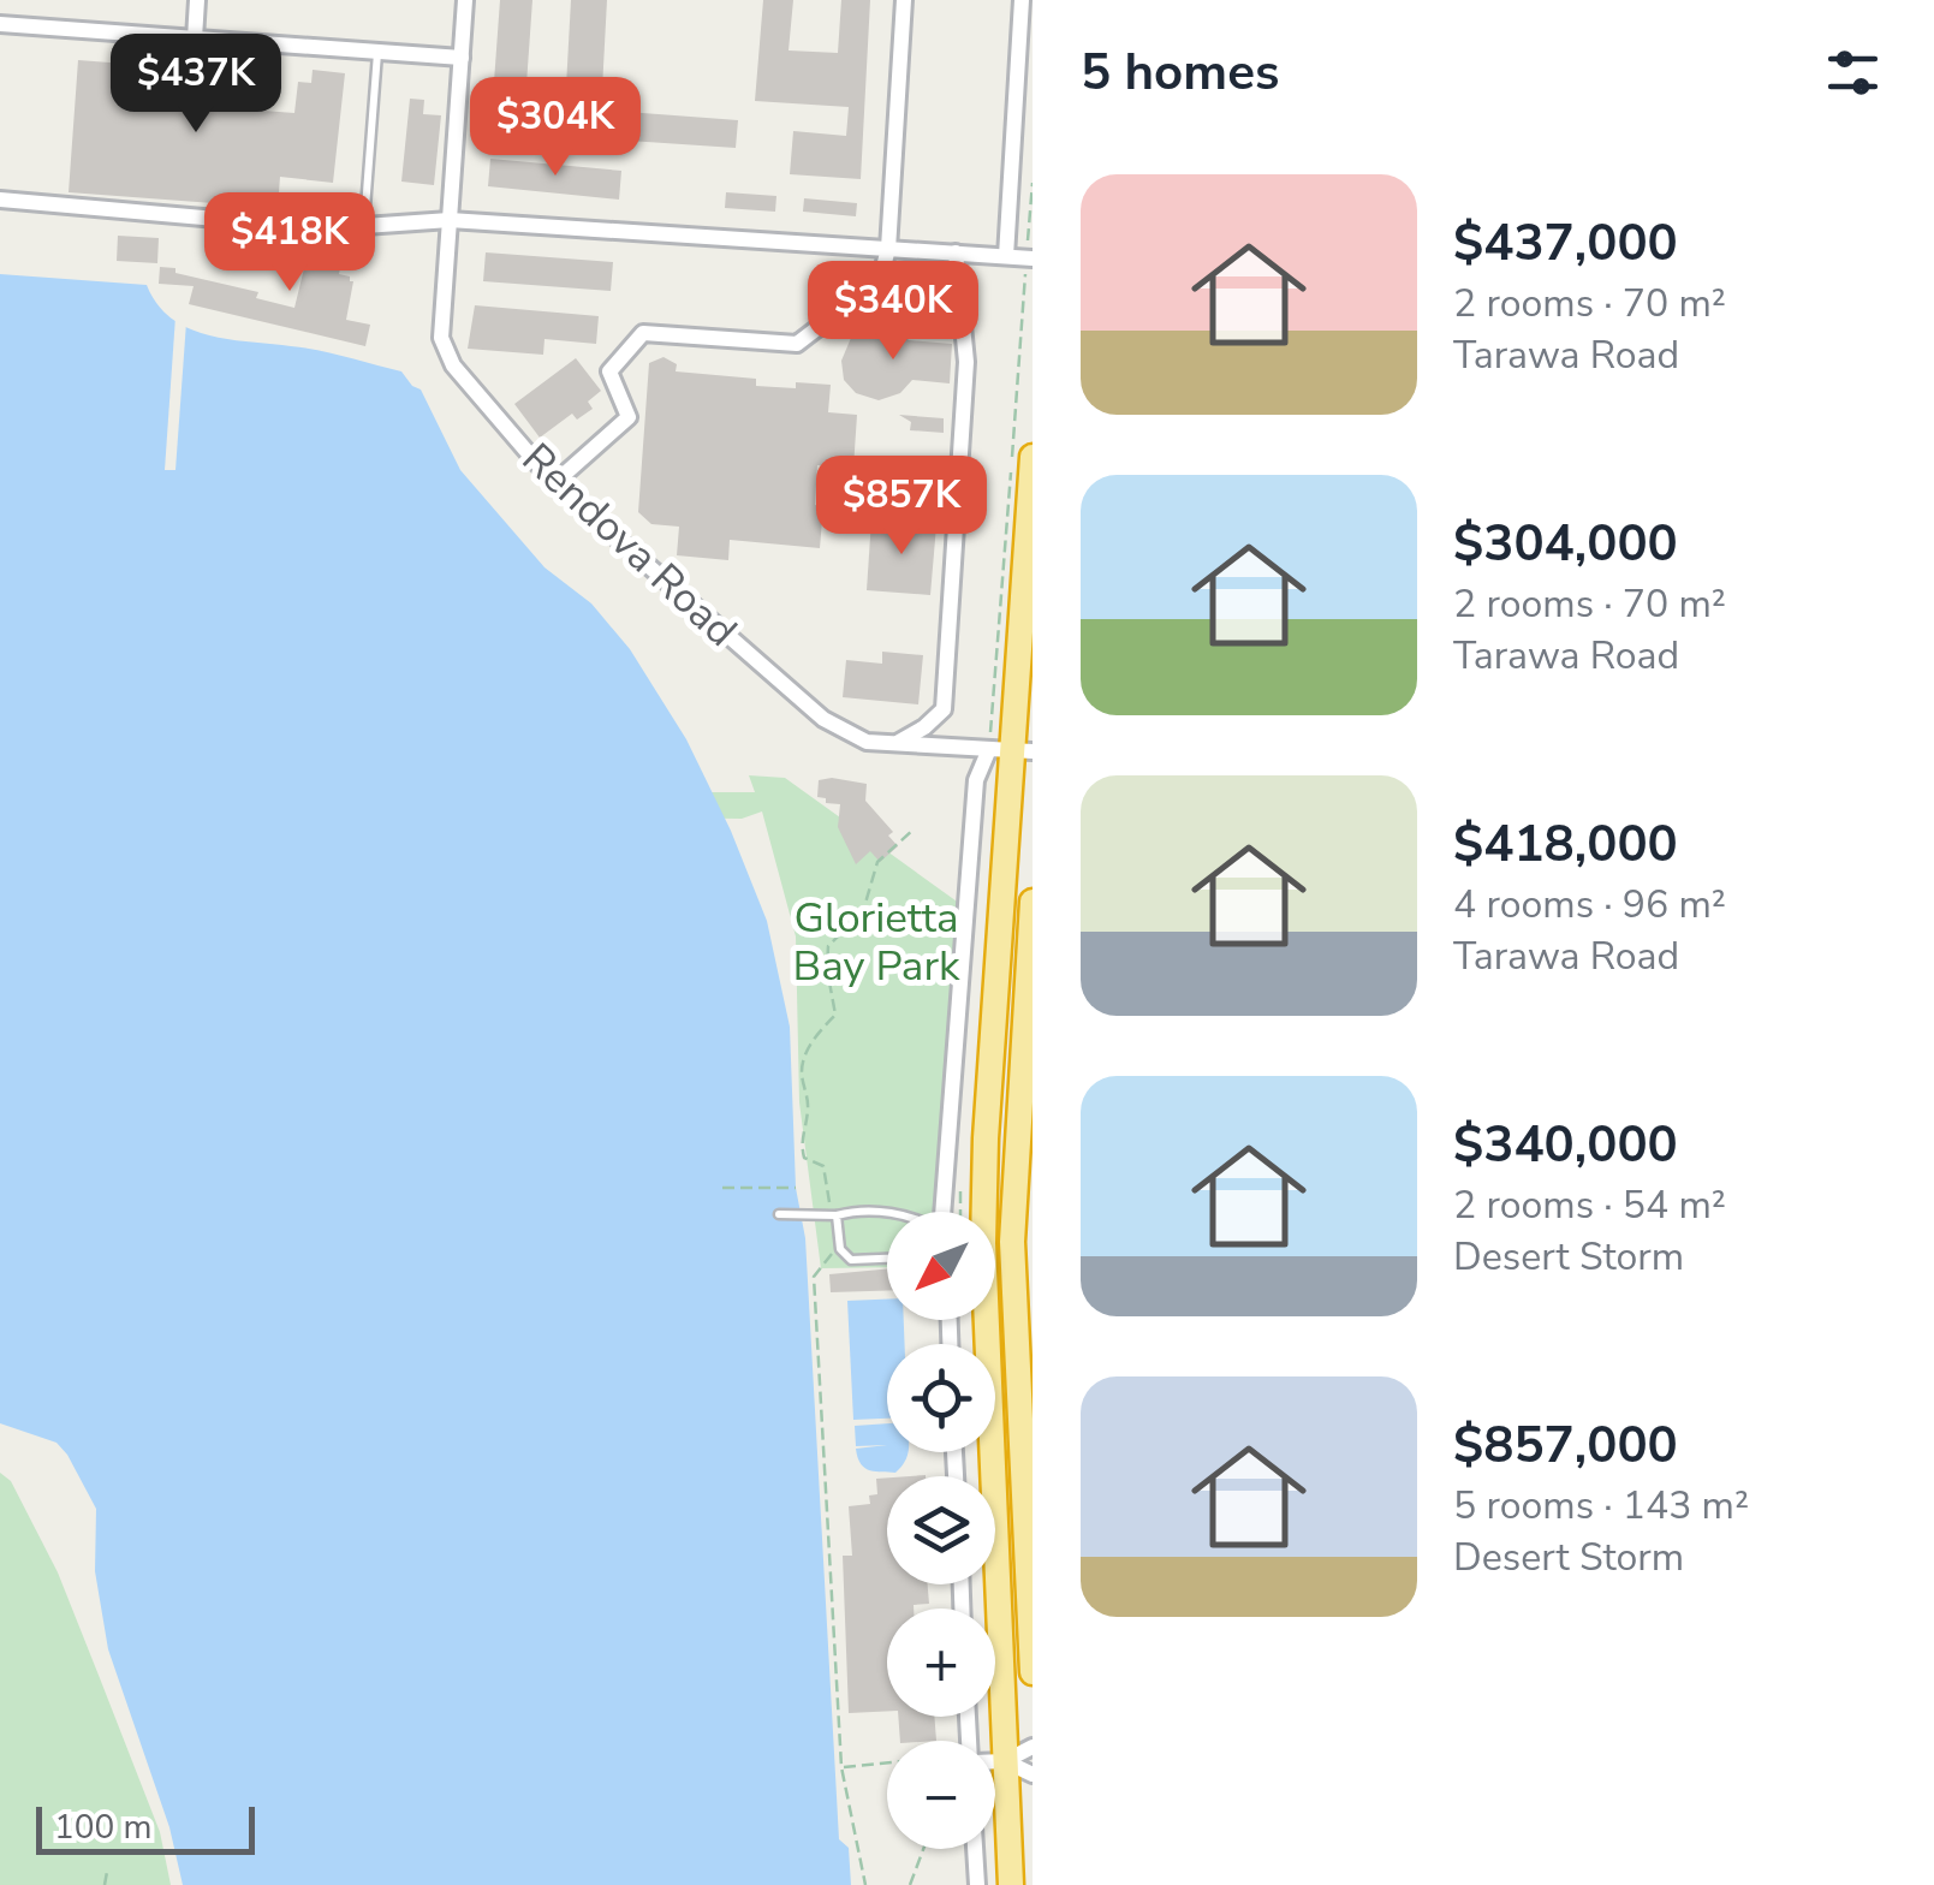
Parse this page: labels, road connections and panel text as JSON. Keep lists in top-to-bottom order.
{
  "streets": {
    "street": ["Rendova Road"]
  },
  "parks": ["Glorietta Bay Park"],
  "scale_bar": "100 m",
  "north": "bottom left",
  "page": {
    "heading": "5 homes",
    "price": [
      "$437K",
      "$304K",
      "$418K",
      "$340K",
      "$857K"
    ],
    "list": [
      {
        "name": "$437,000",
        "note": "2 rooms · 70 m² · Tarawa Road"
      },
      {
        "name": "$304,000",
        "note": "2 rooms · 70 m² · Tarawa Road"
      },
      {
        "name": "$418,000",
        "note": "4 rooms · 96 m² · Tarawa Road"
      },
      {
        "name": "$340,000",
        "note": "2 rooms · 54 m² · Desert Storm"
      },
      {
        "name": "$857,000",
        "note": "5 rooms · 143 m² · Desert Storm"
      }
    ],
    "map_buttons": ["+", "−"],
    "scale": "100 m"
  }
}
